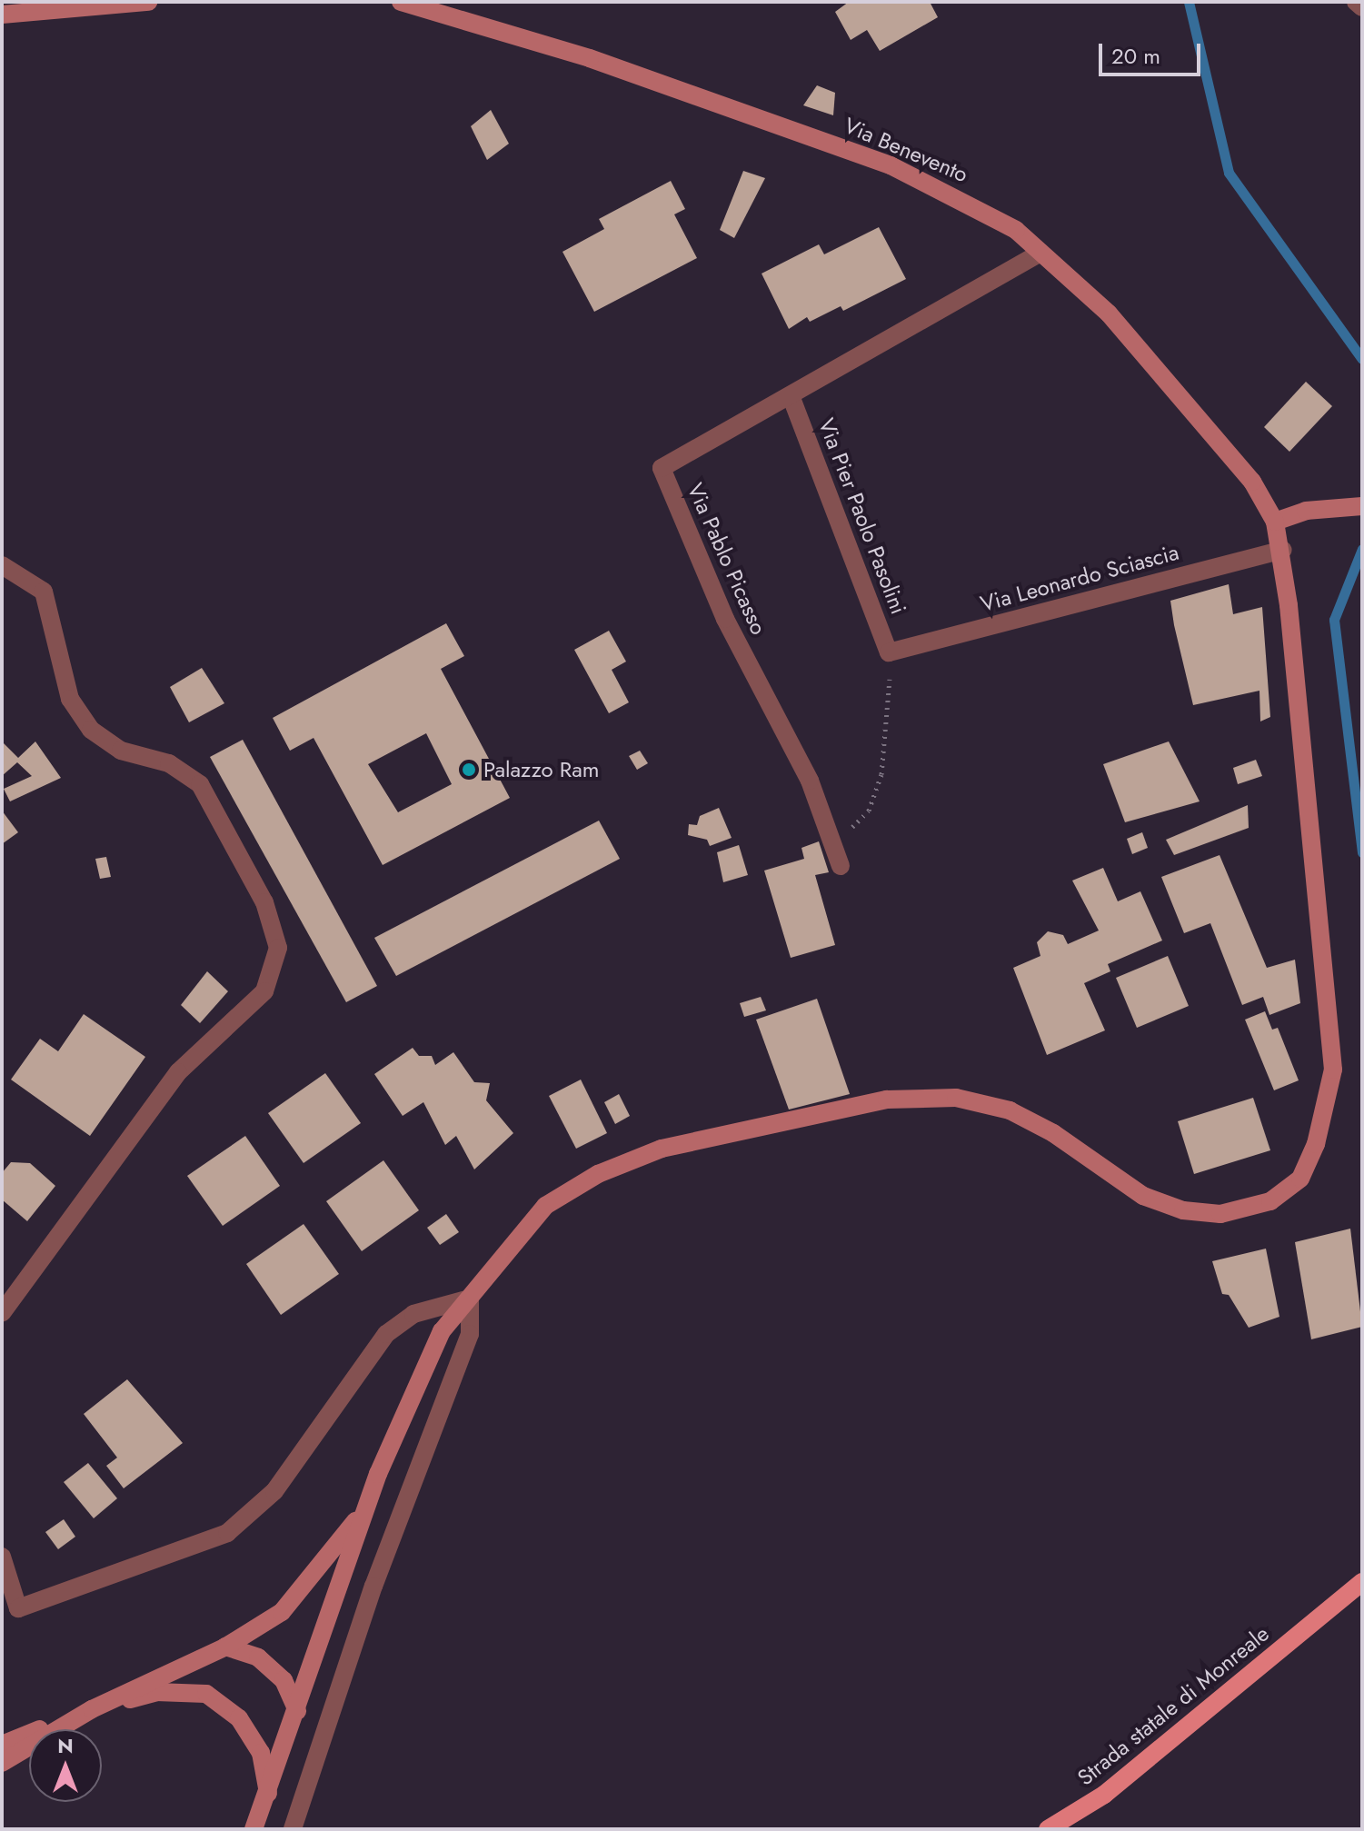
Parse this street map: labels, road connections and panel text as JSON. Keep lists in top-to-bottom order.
{
  "streets": {
    "main road": ["Via Benevento", "Strada statale di Monreale"],
    "street": ["Via Pier Paolo Pasolini", "Via Pablo Picasso", "Via Leonardo Sciascia"]
  },
  "crossings": [
    ["Via Benevento", "Via Pablo Picasso"],
    ["Via Benevento", "Via Leonardo Sciascia"],
    ["Via Pier Paolo Pasolini", "Via Pablo Picasso"],
    ["Via Pier Paolo Pasolini", "Via Leonardo Sciascia"]
  ],
  "places": ["Palazzo Ram"],
  "scale_bar": "20 m",
  "north": "top"
}
